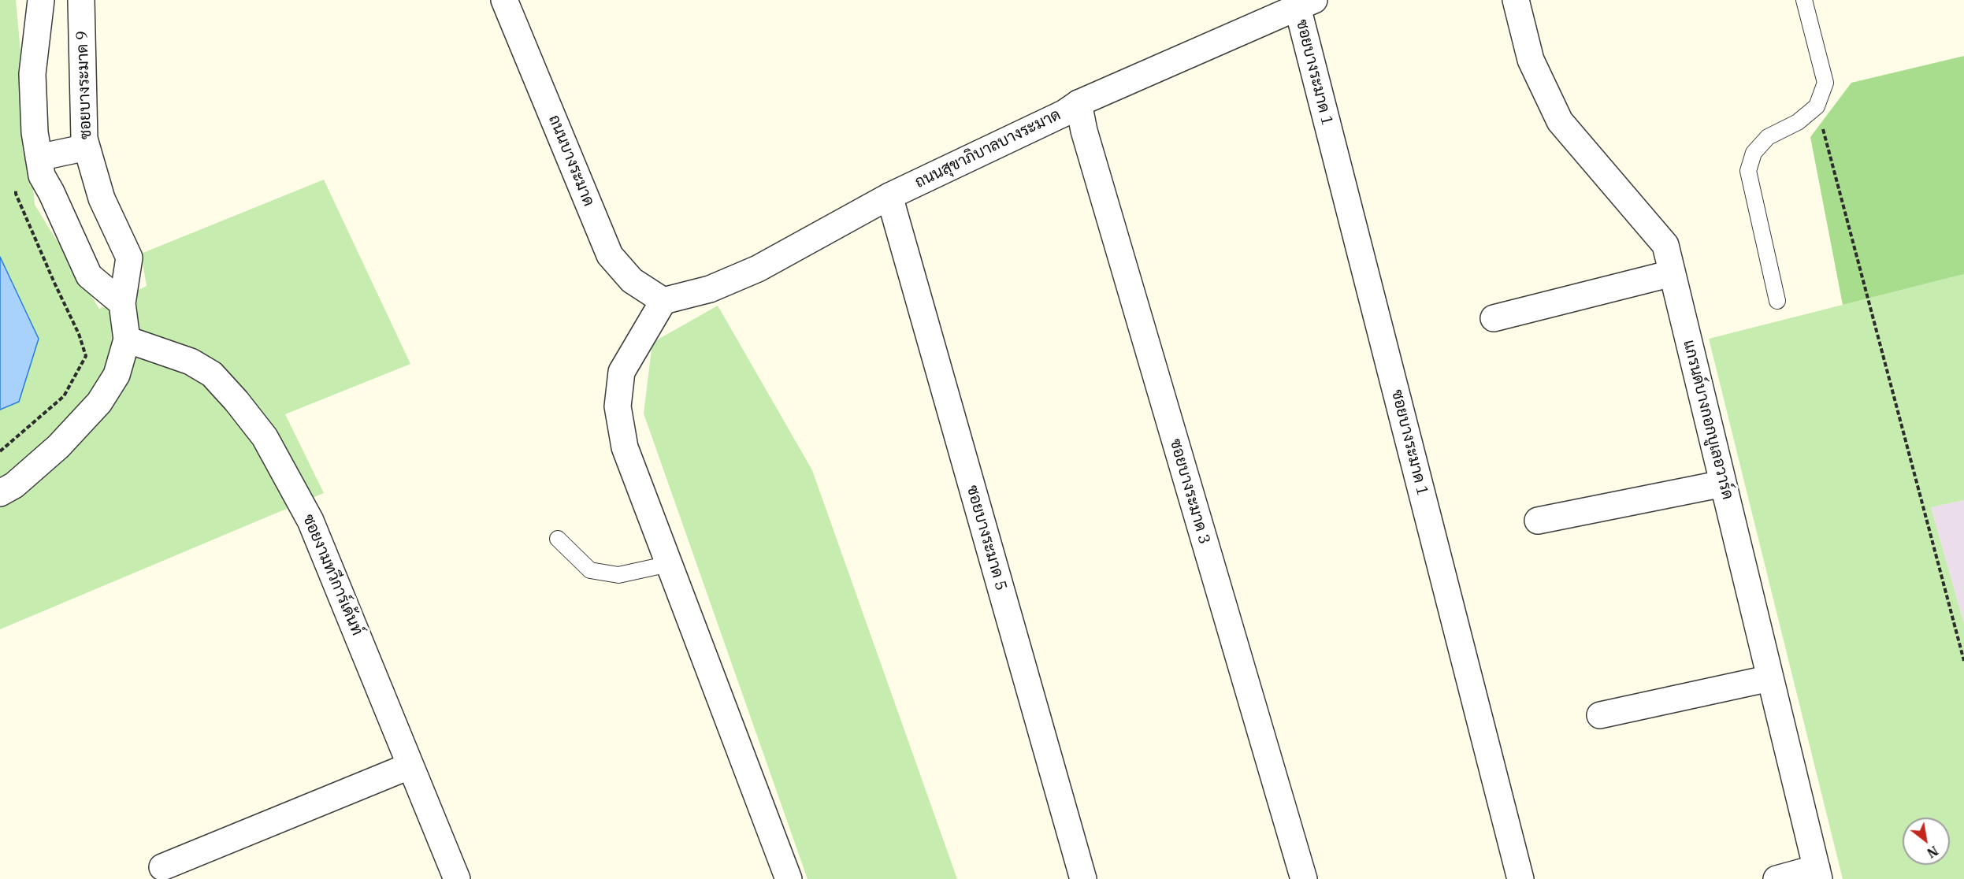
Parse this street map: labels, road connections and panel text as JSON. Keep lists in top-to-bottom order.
{
  "streets": {
    "street": [
      "ซอยบางระมาด 1",
      "ซอยบางระมาด 9",
      "ถนนสุขาภิบาลบางระมาด",
      "ถนนบางระมาด",
      "แกรนด์บางกอกบูเลอวาร์ด",
      "ซอยบางระมาด 3",
      "ซอยบางระมาด 5",
      "ซอยงามทวีการ์เด้นท์"
    ]
  },
  "crossings": [
    ["ซอยบางระมาด 1", "ถนนสุขาภิบาลบางระมาด"],
    ["ซอยบางระมาด 9", "ซอยงามทวีการ์เด้นท์"],
    ["ถนนสุขาภิบาลบางระมาด", "ถนนบางระมาด"],
    ["ถนนสุขาภิบาลบางระมาด", "ซอยบางระมาด 3"],
    ["ถนนสุขาภิบาลบางระมาด", "ซอยบางระมาด 5"]
  ],
  "north": "bottom right"
}
